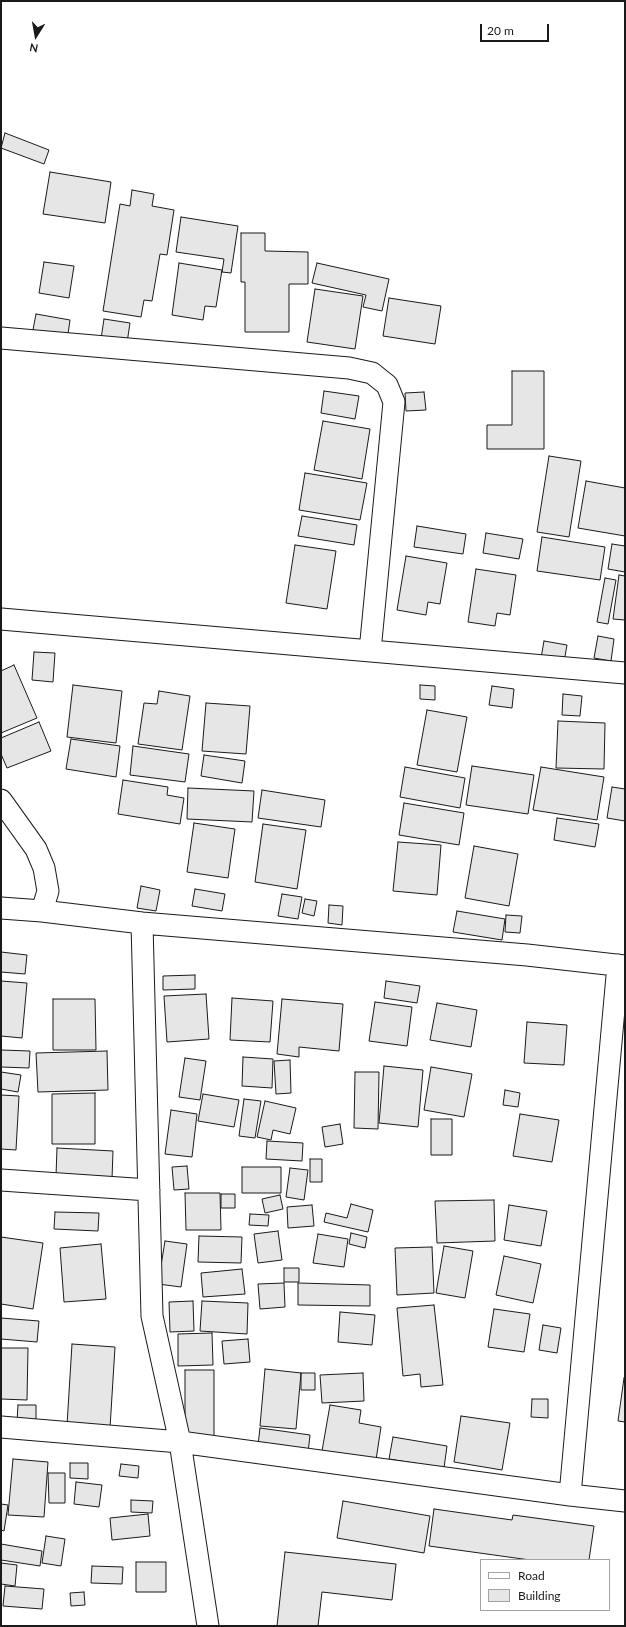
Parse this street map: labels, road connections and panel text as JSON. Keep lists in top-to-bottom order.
{
  "legend": ["Road", "Building"],
  "scale_bar": "20 m",
  "north": "bottom"
}
